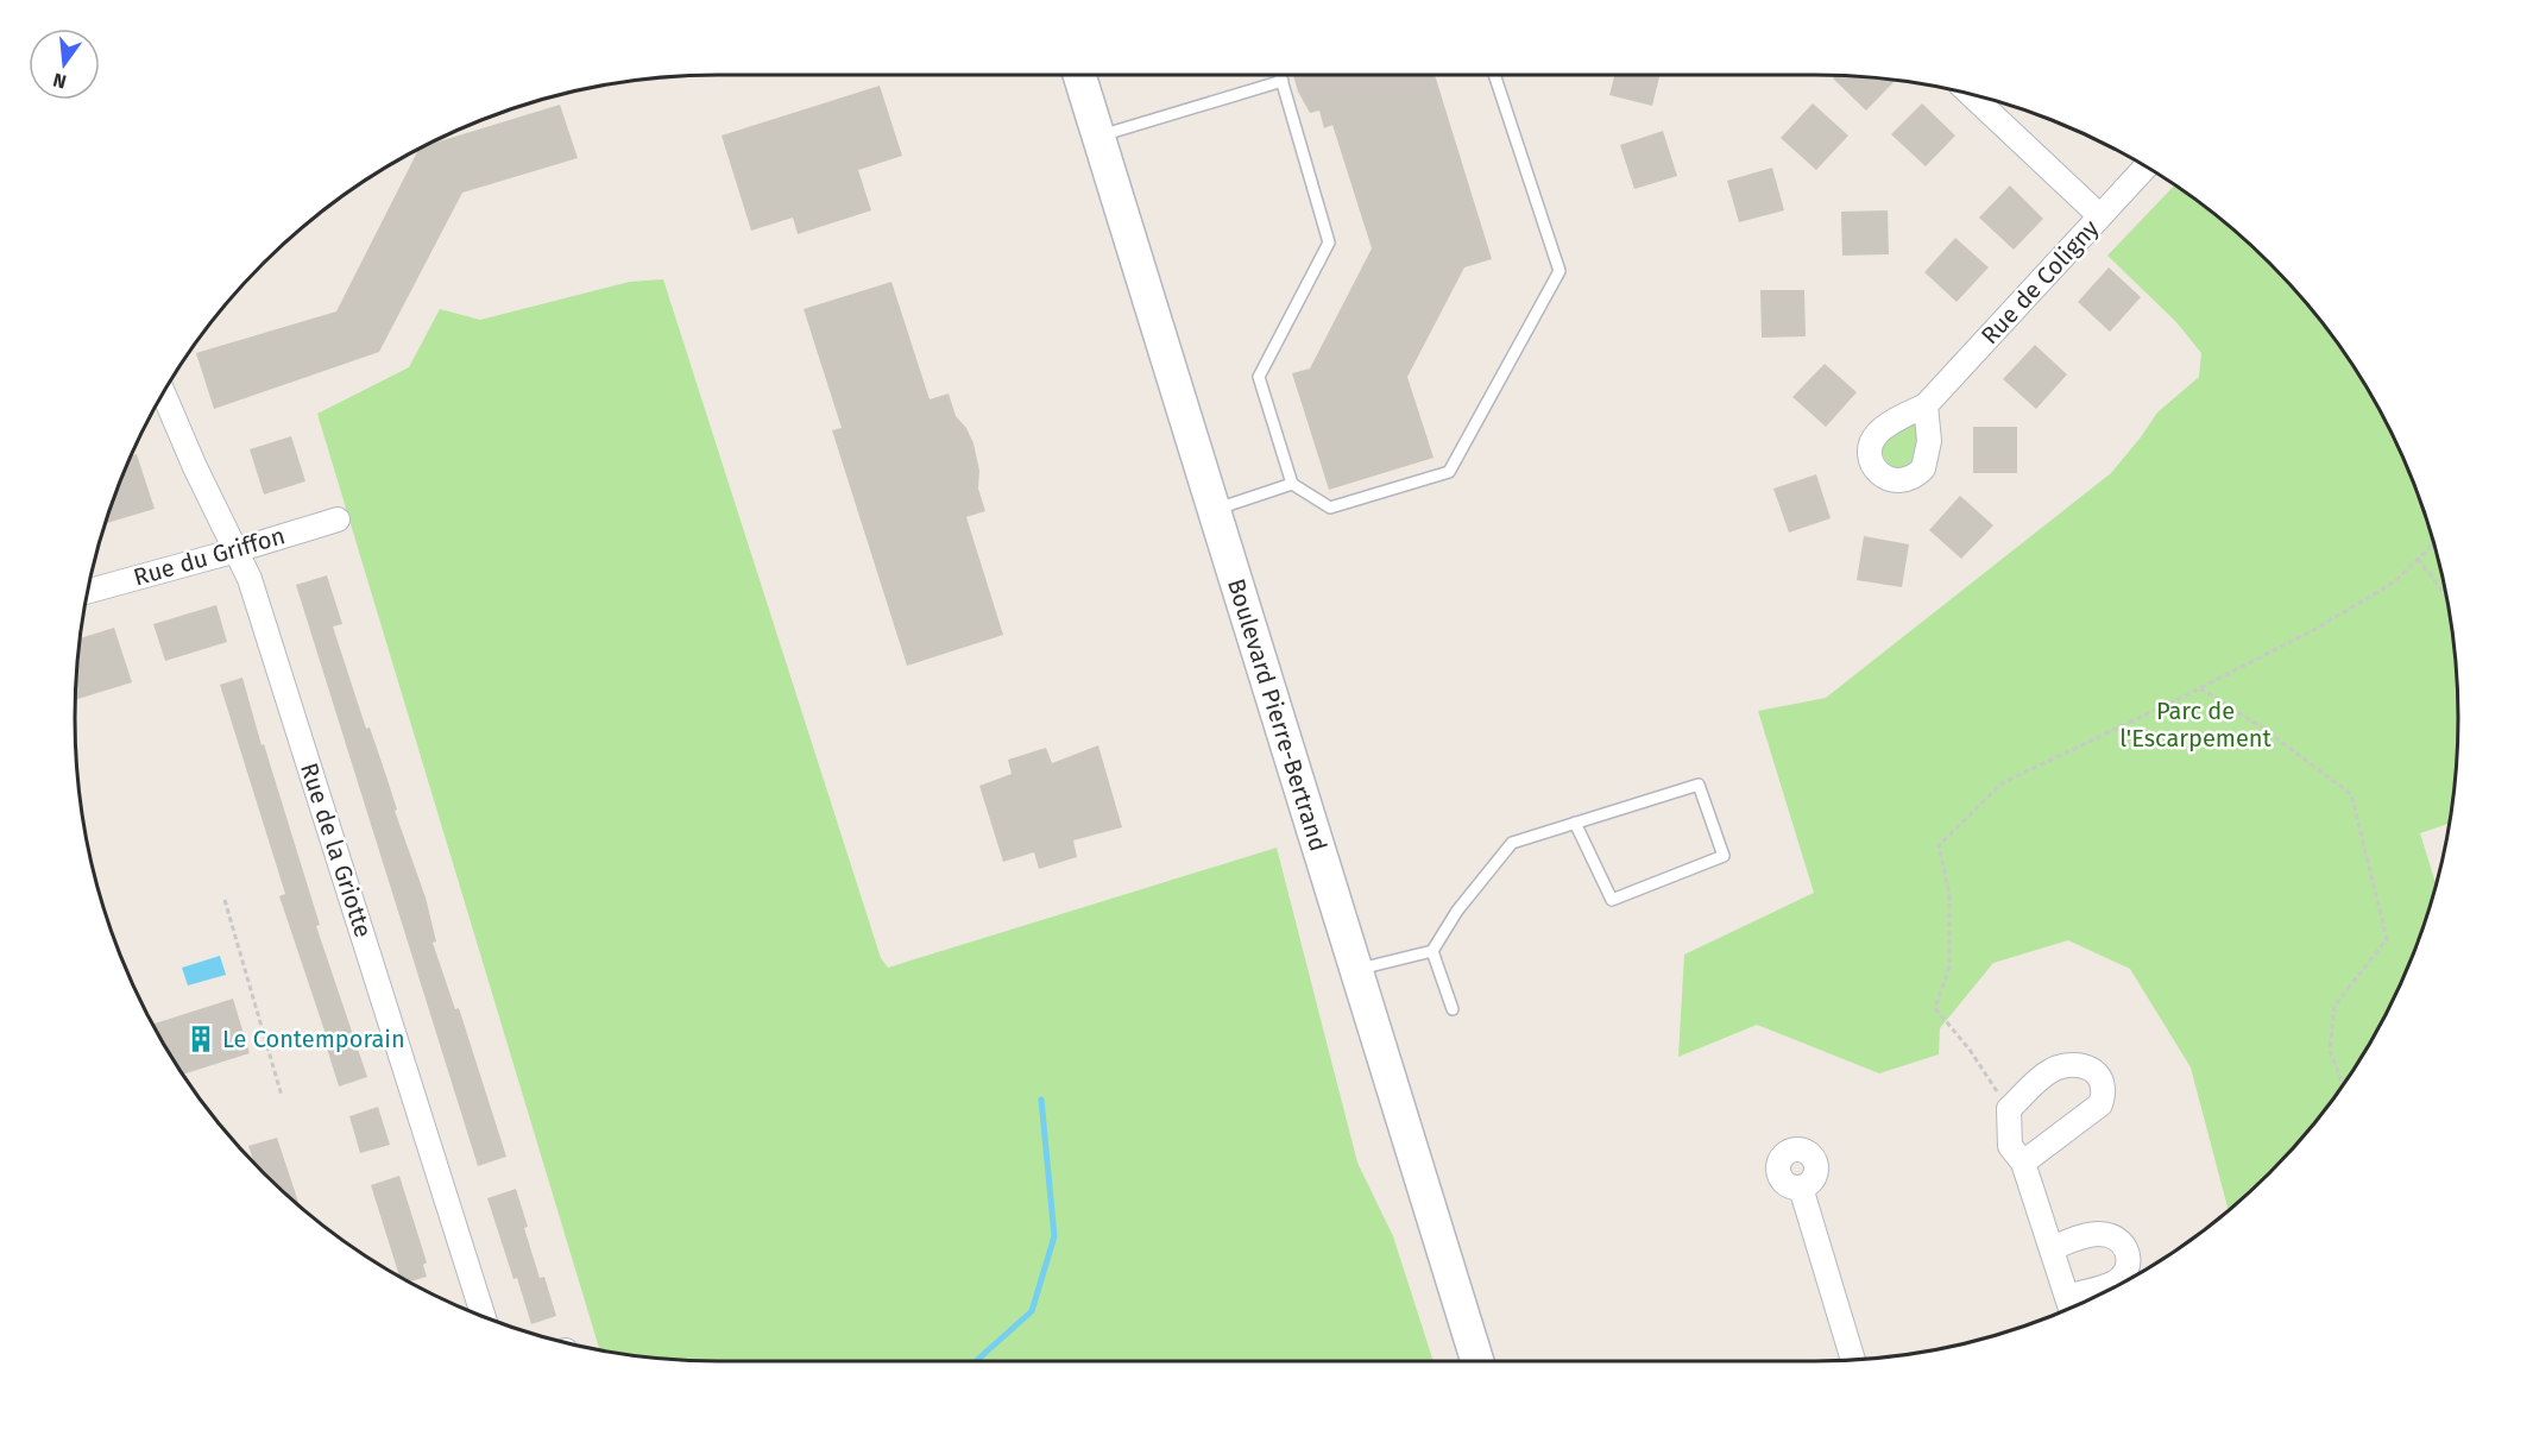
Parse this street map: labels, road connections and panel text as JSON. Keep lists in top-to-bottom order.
{
  "streets": {
    "main road": ["Boulevard Pierre-Bertrand"],
    "street": ["Rue de Coligny", "Rue du Griffon", "Rue de la Griotte"]
  },
  "crossings": [
    ["Rue du Griffon", "Rue de la Griotte"]
  ],
  "parks": ["Parc de l'Escarpement"],
  "places": {
    "building": ["Le Contemporain"]
  },
  "north": "bottom"
}
